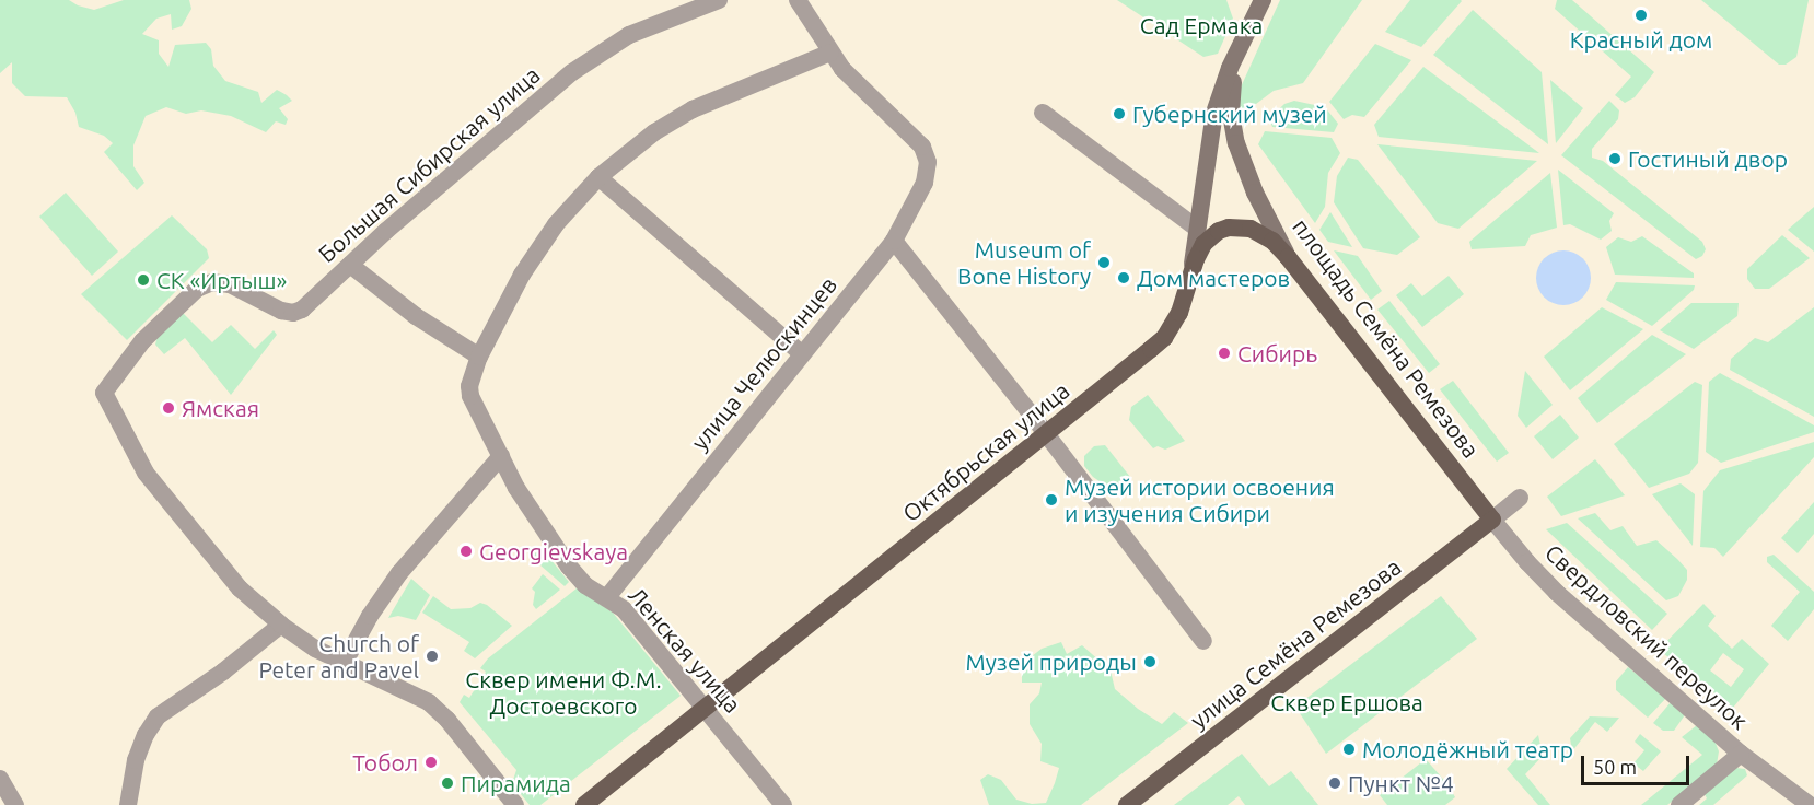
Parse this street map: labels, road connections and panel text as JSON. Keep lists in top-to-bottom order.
{
  "streets": {
    "main road": ["площадь Семёна Ремезова", "Октябрьская улица", "улица Семёна Ремезова"],
    "street": [
      "Большая Сибирская улица",
      "улица Челюскинцев",
      "Свердловский переулок",
      "Ленская улица"
    ]
  },
  "crossings": [
    ["площадь Семёна Ремезова", "Октябрьская улица"],
    ["площадь Семёна Ремезова", "Свердловский переулок"],
    ["площадь Семёна Ремезова", "улица Семёна Ремезова"],
    ["улица Челюскинцев", "Ленская улица"],
    ["Октябрьская улица", "Ленская улица"],
    ["Свердловский переулок", "улица Семёна Ремезова"]
  ],
  "parks": ["Сад Ермака", "Сквер имени Ф.М. Достоевского", "Сквер Ершова"],
  "places": [
    "Красный дом",
    "Губернский музей",
    "Гостиный двор",
    "Museum of Bone History",
    "Дом мастеров",
    "СК «Иртыш»",
    "Сибирь",
    "Ямская",
    "Музей истории освоения и изучения Сибири",
    "Georgievskaya",
    "Church of Peter and Pavel",
    "Музей природы",
    "Молодёжный театр",
    "Тобол",
    "Пирамида",
    "Пункт №4"
  ],
  "scale_bar": "50 m"
}
